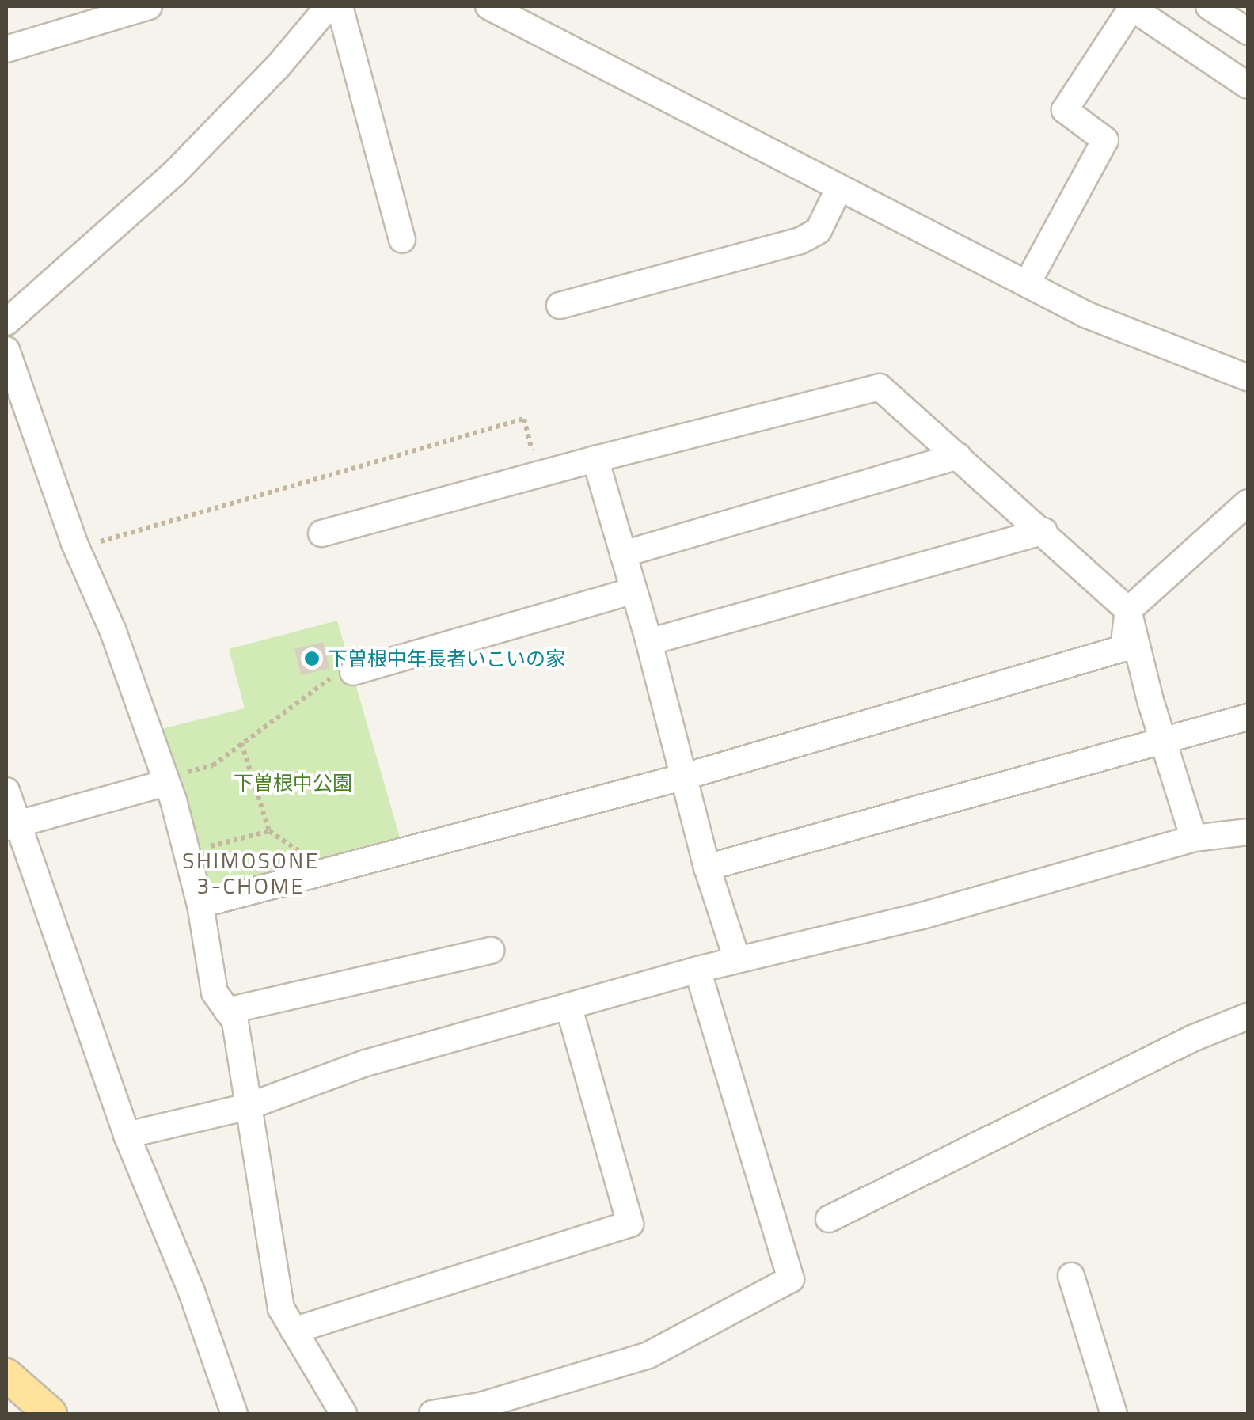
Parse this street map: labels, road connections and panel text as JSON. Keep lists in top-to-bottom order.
{
  "districts": ["SHIMOSONE 3-CHOME"],
  "parks": ["下曽根中公園"],
  "places": ["下曽根中年長者いこいの家"]
}
